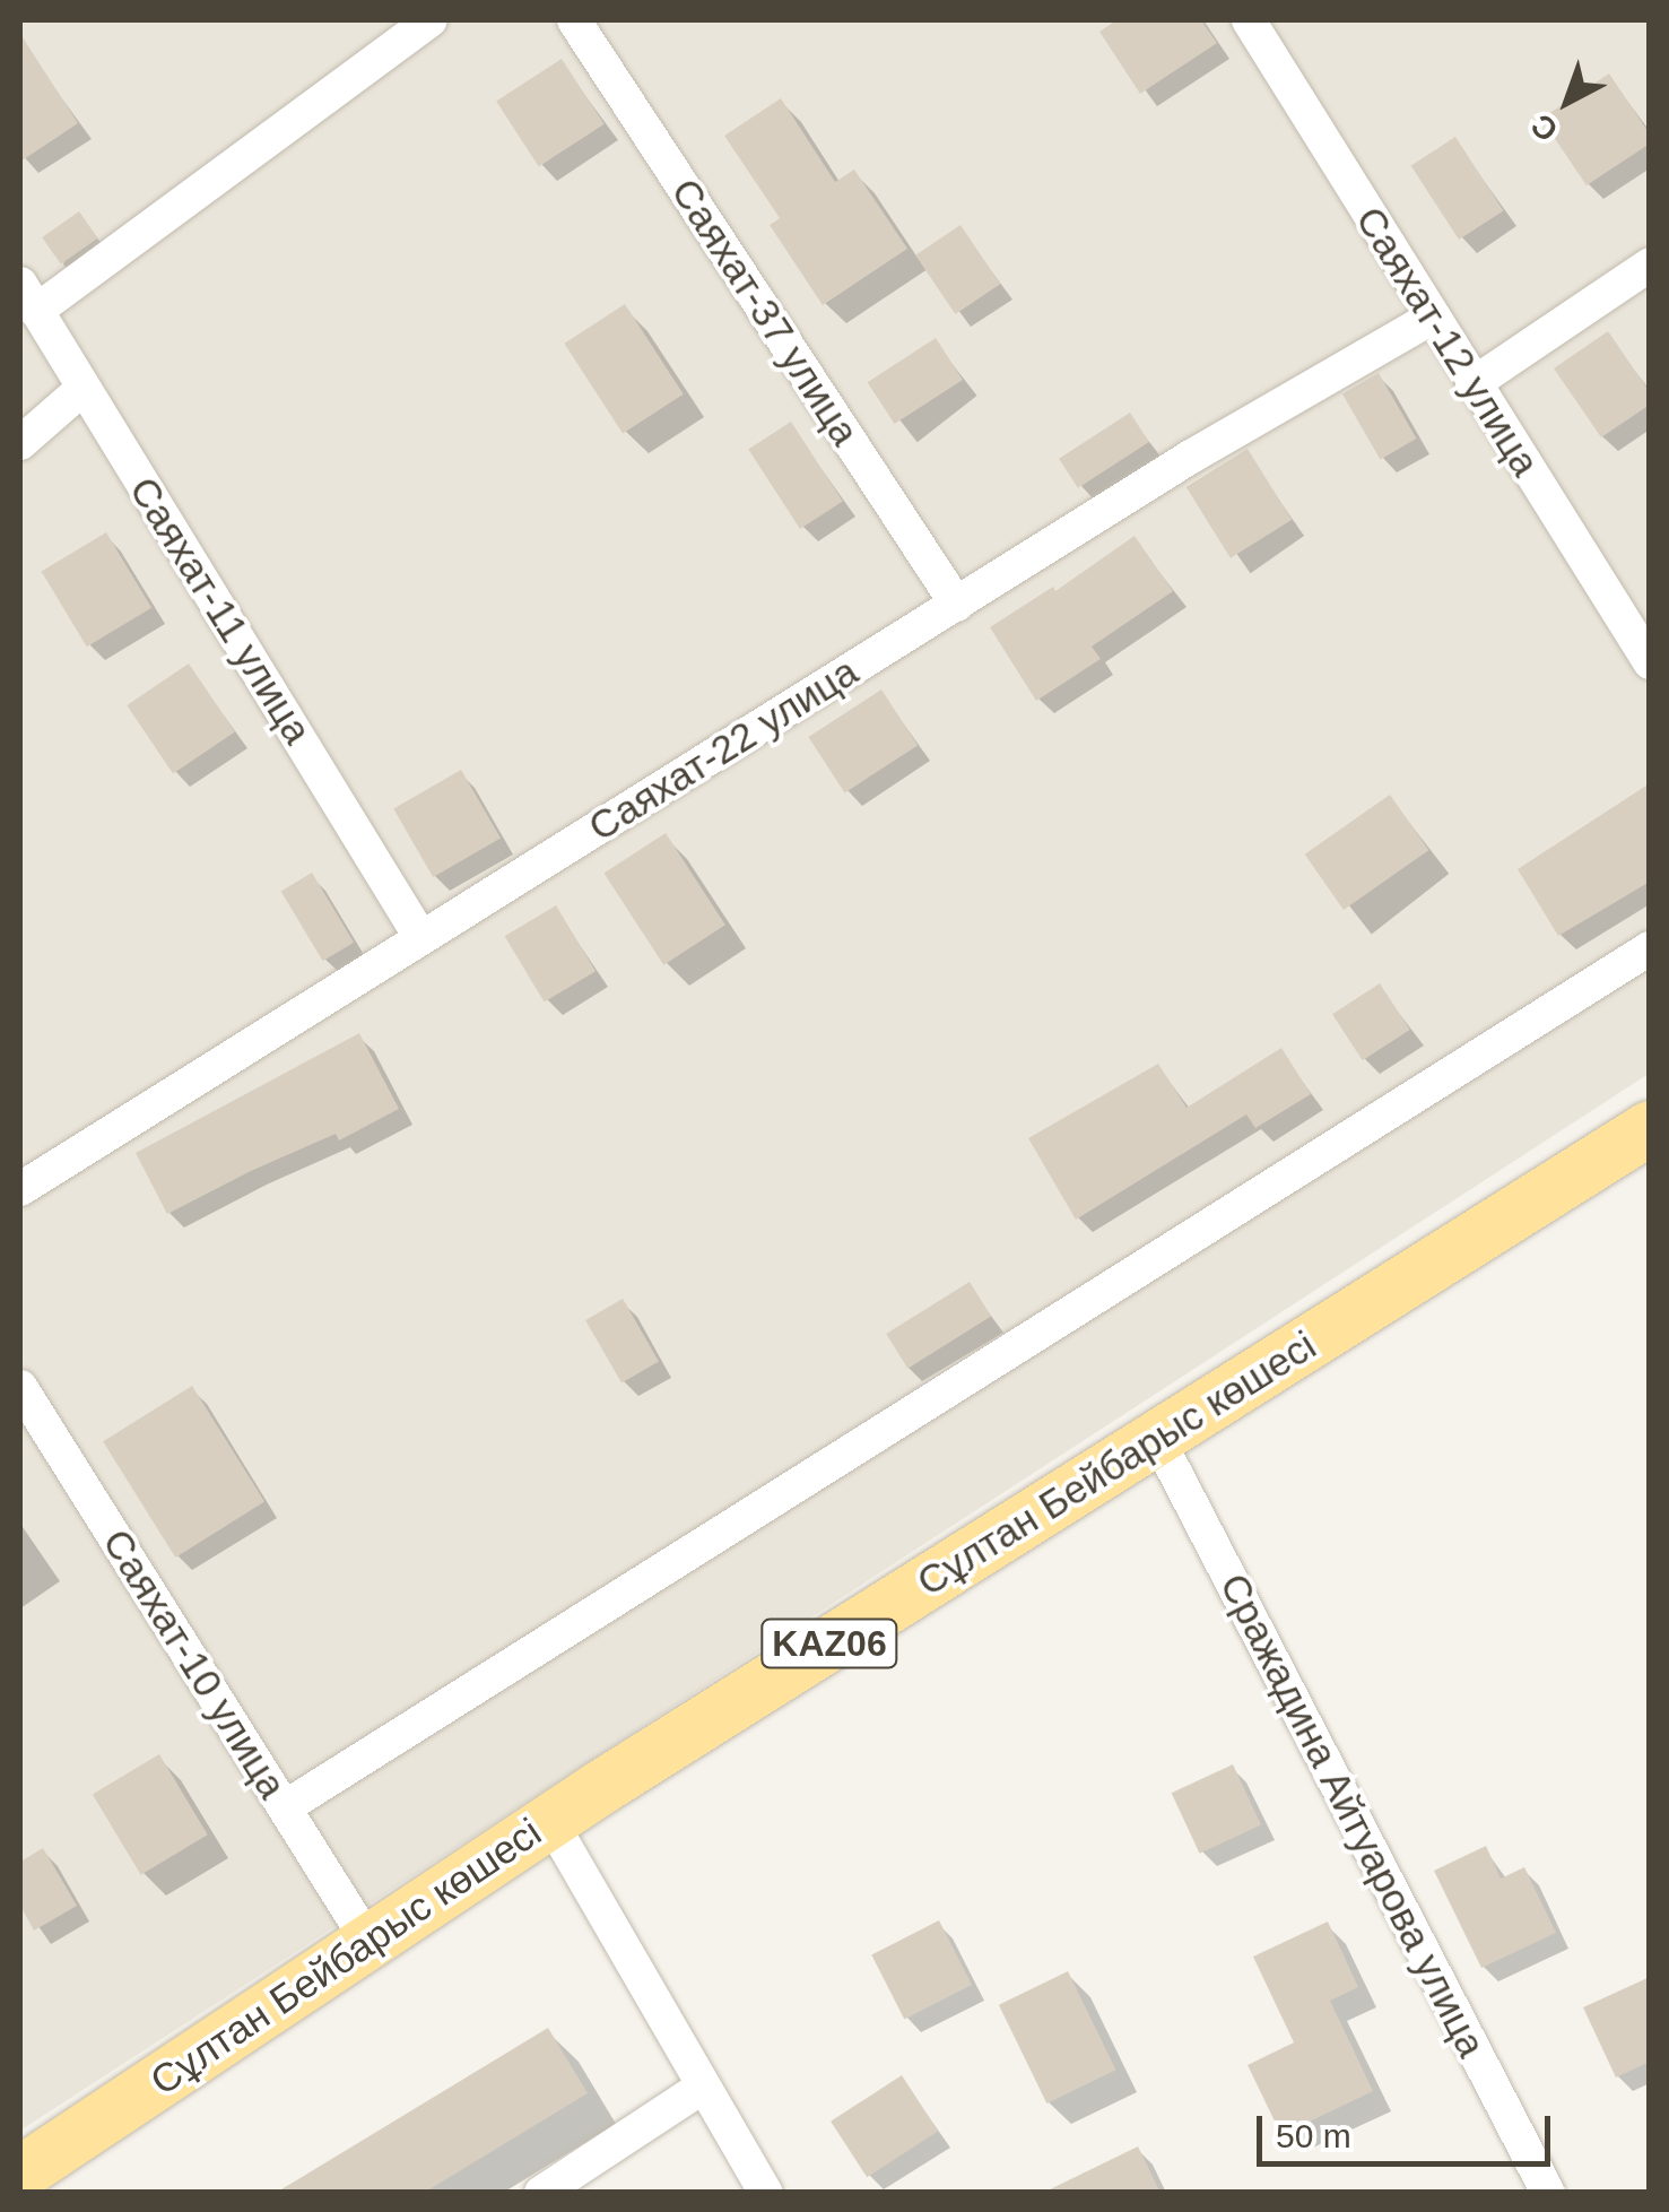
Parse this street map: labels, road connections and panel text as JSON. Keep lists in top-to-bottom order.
{
  "streets": {
    "main road": ["Сұлтан Бейбарыс көшесі", "KAZ06"],
    "street": [
      "Саяхат-37 улица",
      "Саяхат-12 улица",
      "Саяхат-11 улица",
      "Саяхат-22 улица",
      "Саяхат-10 улица",
      "Сражадина Айтуарова улица"
    ]
  },
  "crossings": [
    ["Саяхат-37 улица", "Саяхат-22 улица"],
    ["Саяхат-12 улица", "Саяхат-22 улица"],
    ["Саяхат-11 улица", "Саяхат-22 улица"],
    ["Сұлтан Бейбарыс көшесі", "Саяхат-10 улица"],
    ["Сұлтан Бейбарыс көшесі", "Сражадина Айтуарова улица"]
  ],
  "scale_bar": "50 m",
  "north": "bottom left"
}
